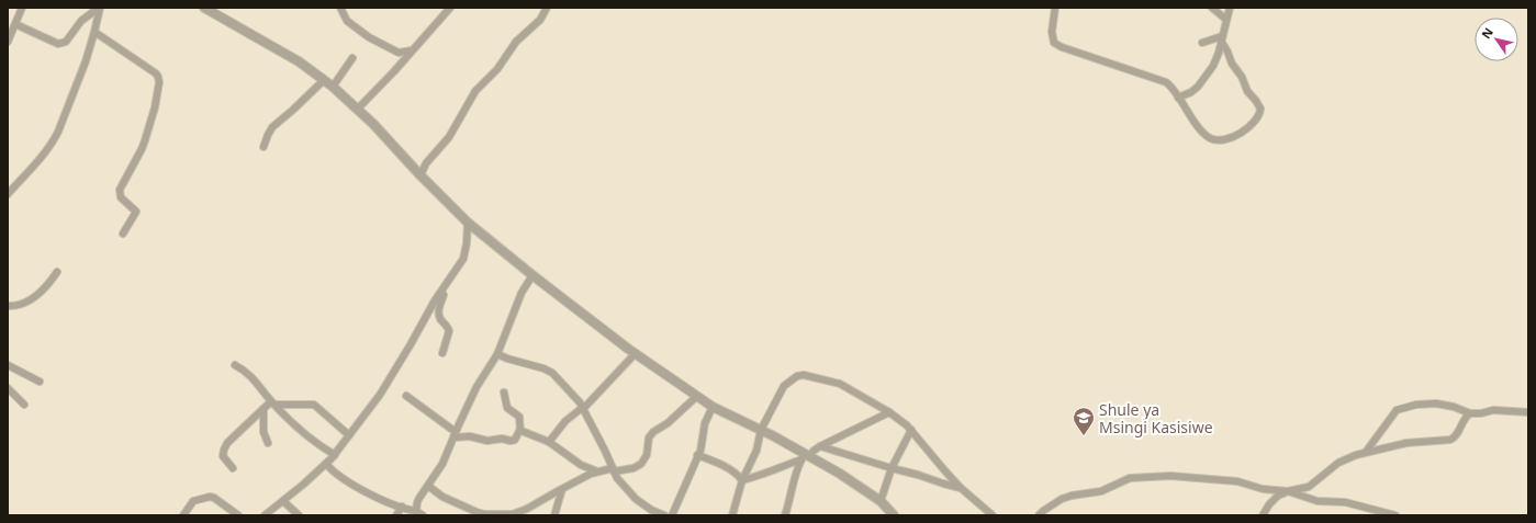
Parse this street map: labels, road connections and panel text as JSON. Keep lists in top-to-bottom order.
{
  "places": {
    "school or university": ["Shule ya Msingi Kasisiwe"]
  },
  "north": "top left"
}
